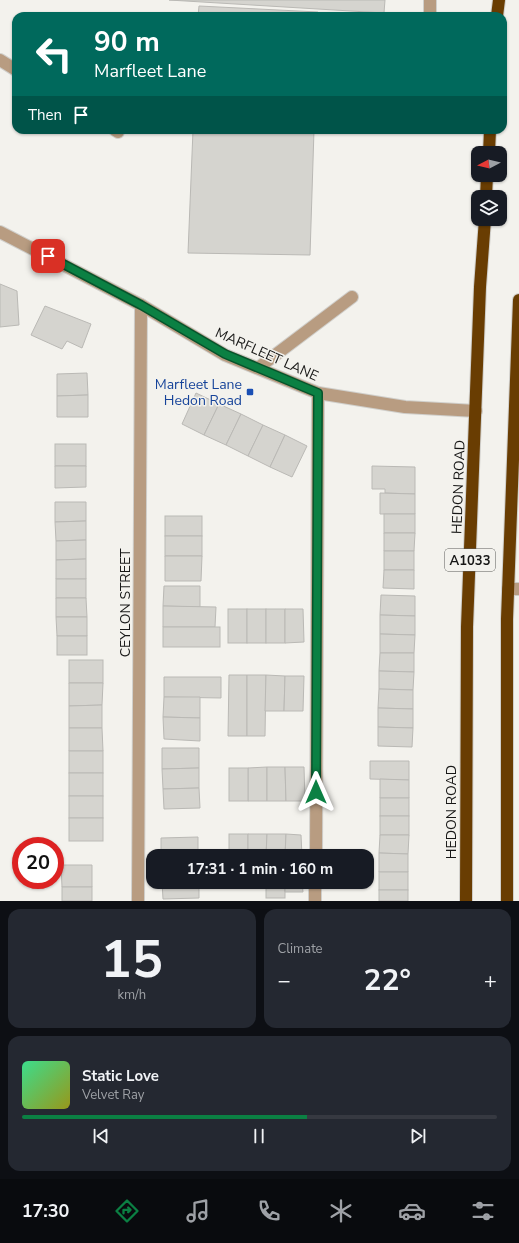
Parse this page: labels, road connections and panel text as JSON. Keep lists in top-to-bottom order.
{
  "streets": {
    "highway": ["HEDON ROAD", "A1033"],
    "street": ["MARFLEET LANE", "CEYLON STREET"]
  },
  "crossings": [
    ["MARFLEET LANE", "HEDON ROAD"],
    ["MARFLEET LANE", "CEYLON STREET"]
  ],
  "places": {
    "transit": ["Marfleet Lane Hedon Road"]
  },
  "north": "left",
  "page": {
    "turn": ["90 m", "Marfleet Lane"],
    "then": "Then",
    "limit": "20",
    "trip": "17:31 · 1 min · 160 m",
    "tile": [
      ["15", "km/h"],
      "Climate"
    ],
    "heat": ["−", "22°", "+"],
    "song": ["Static Love", "Velvet Ray"],
    "tabs": "17:30"
  }
}
